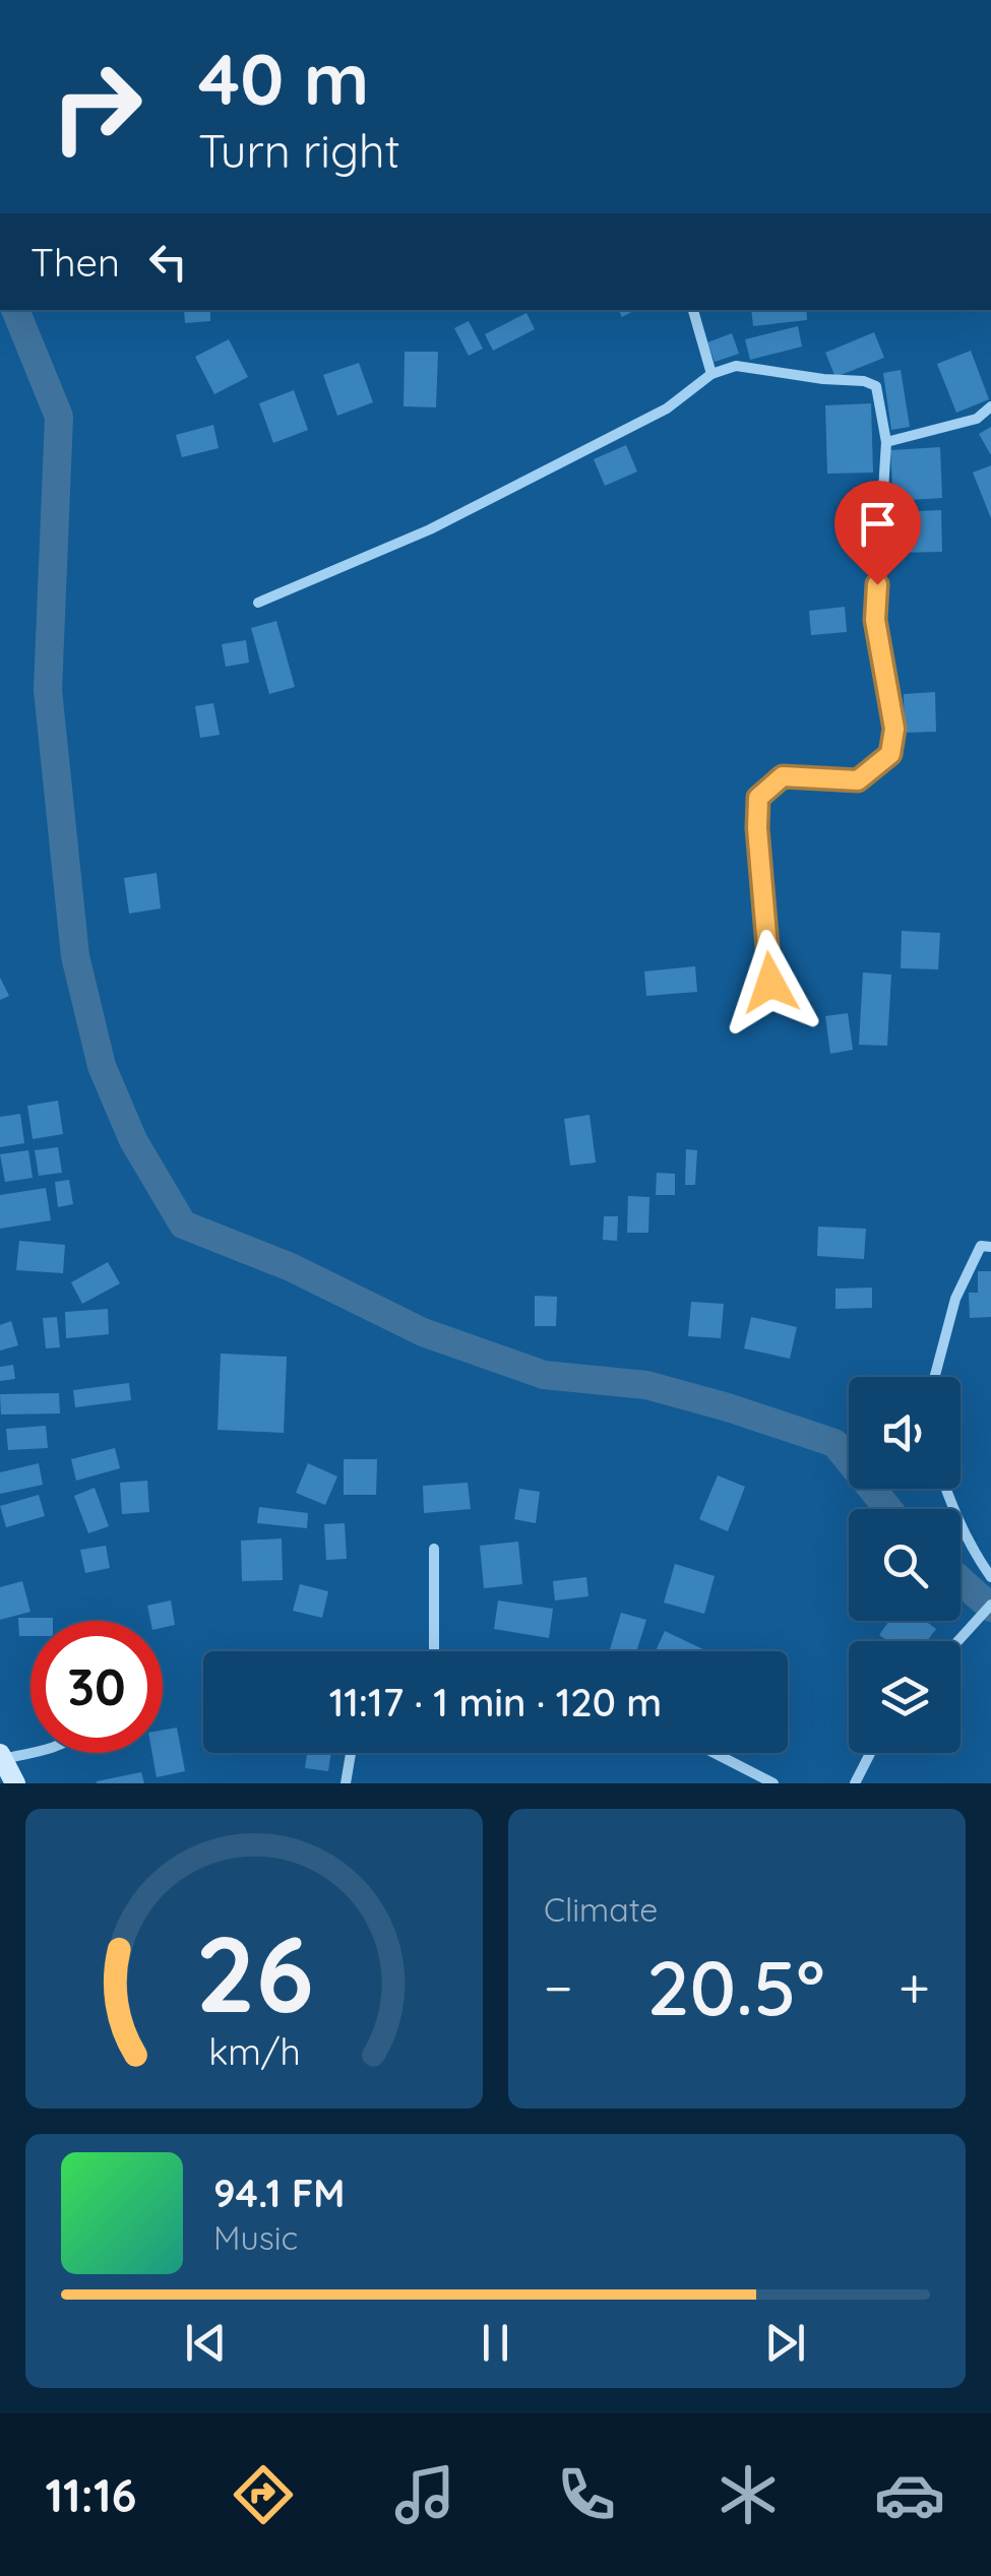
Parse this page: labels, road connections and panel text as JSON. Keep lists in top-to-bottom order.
{
  "page": {
    "turn": ["40 m", "Turn right"],
    "then": "Then",
    "limit": "30",
    "trip": "11:17 · 1 min · 120 m",
    "tile": "Climate",
    "heat": ["−", "20.5°", "+"],
    "song": ["94.1 FM", "Music"],
    "tabs": "11:16",
    "gauge": ["26", "km/h"]
  }
}
